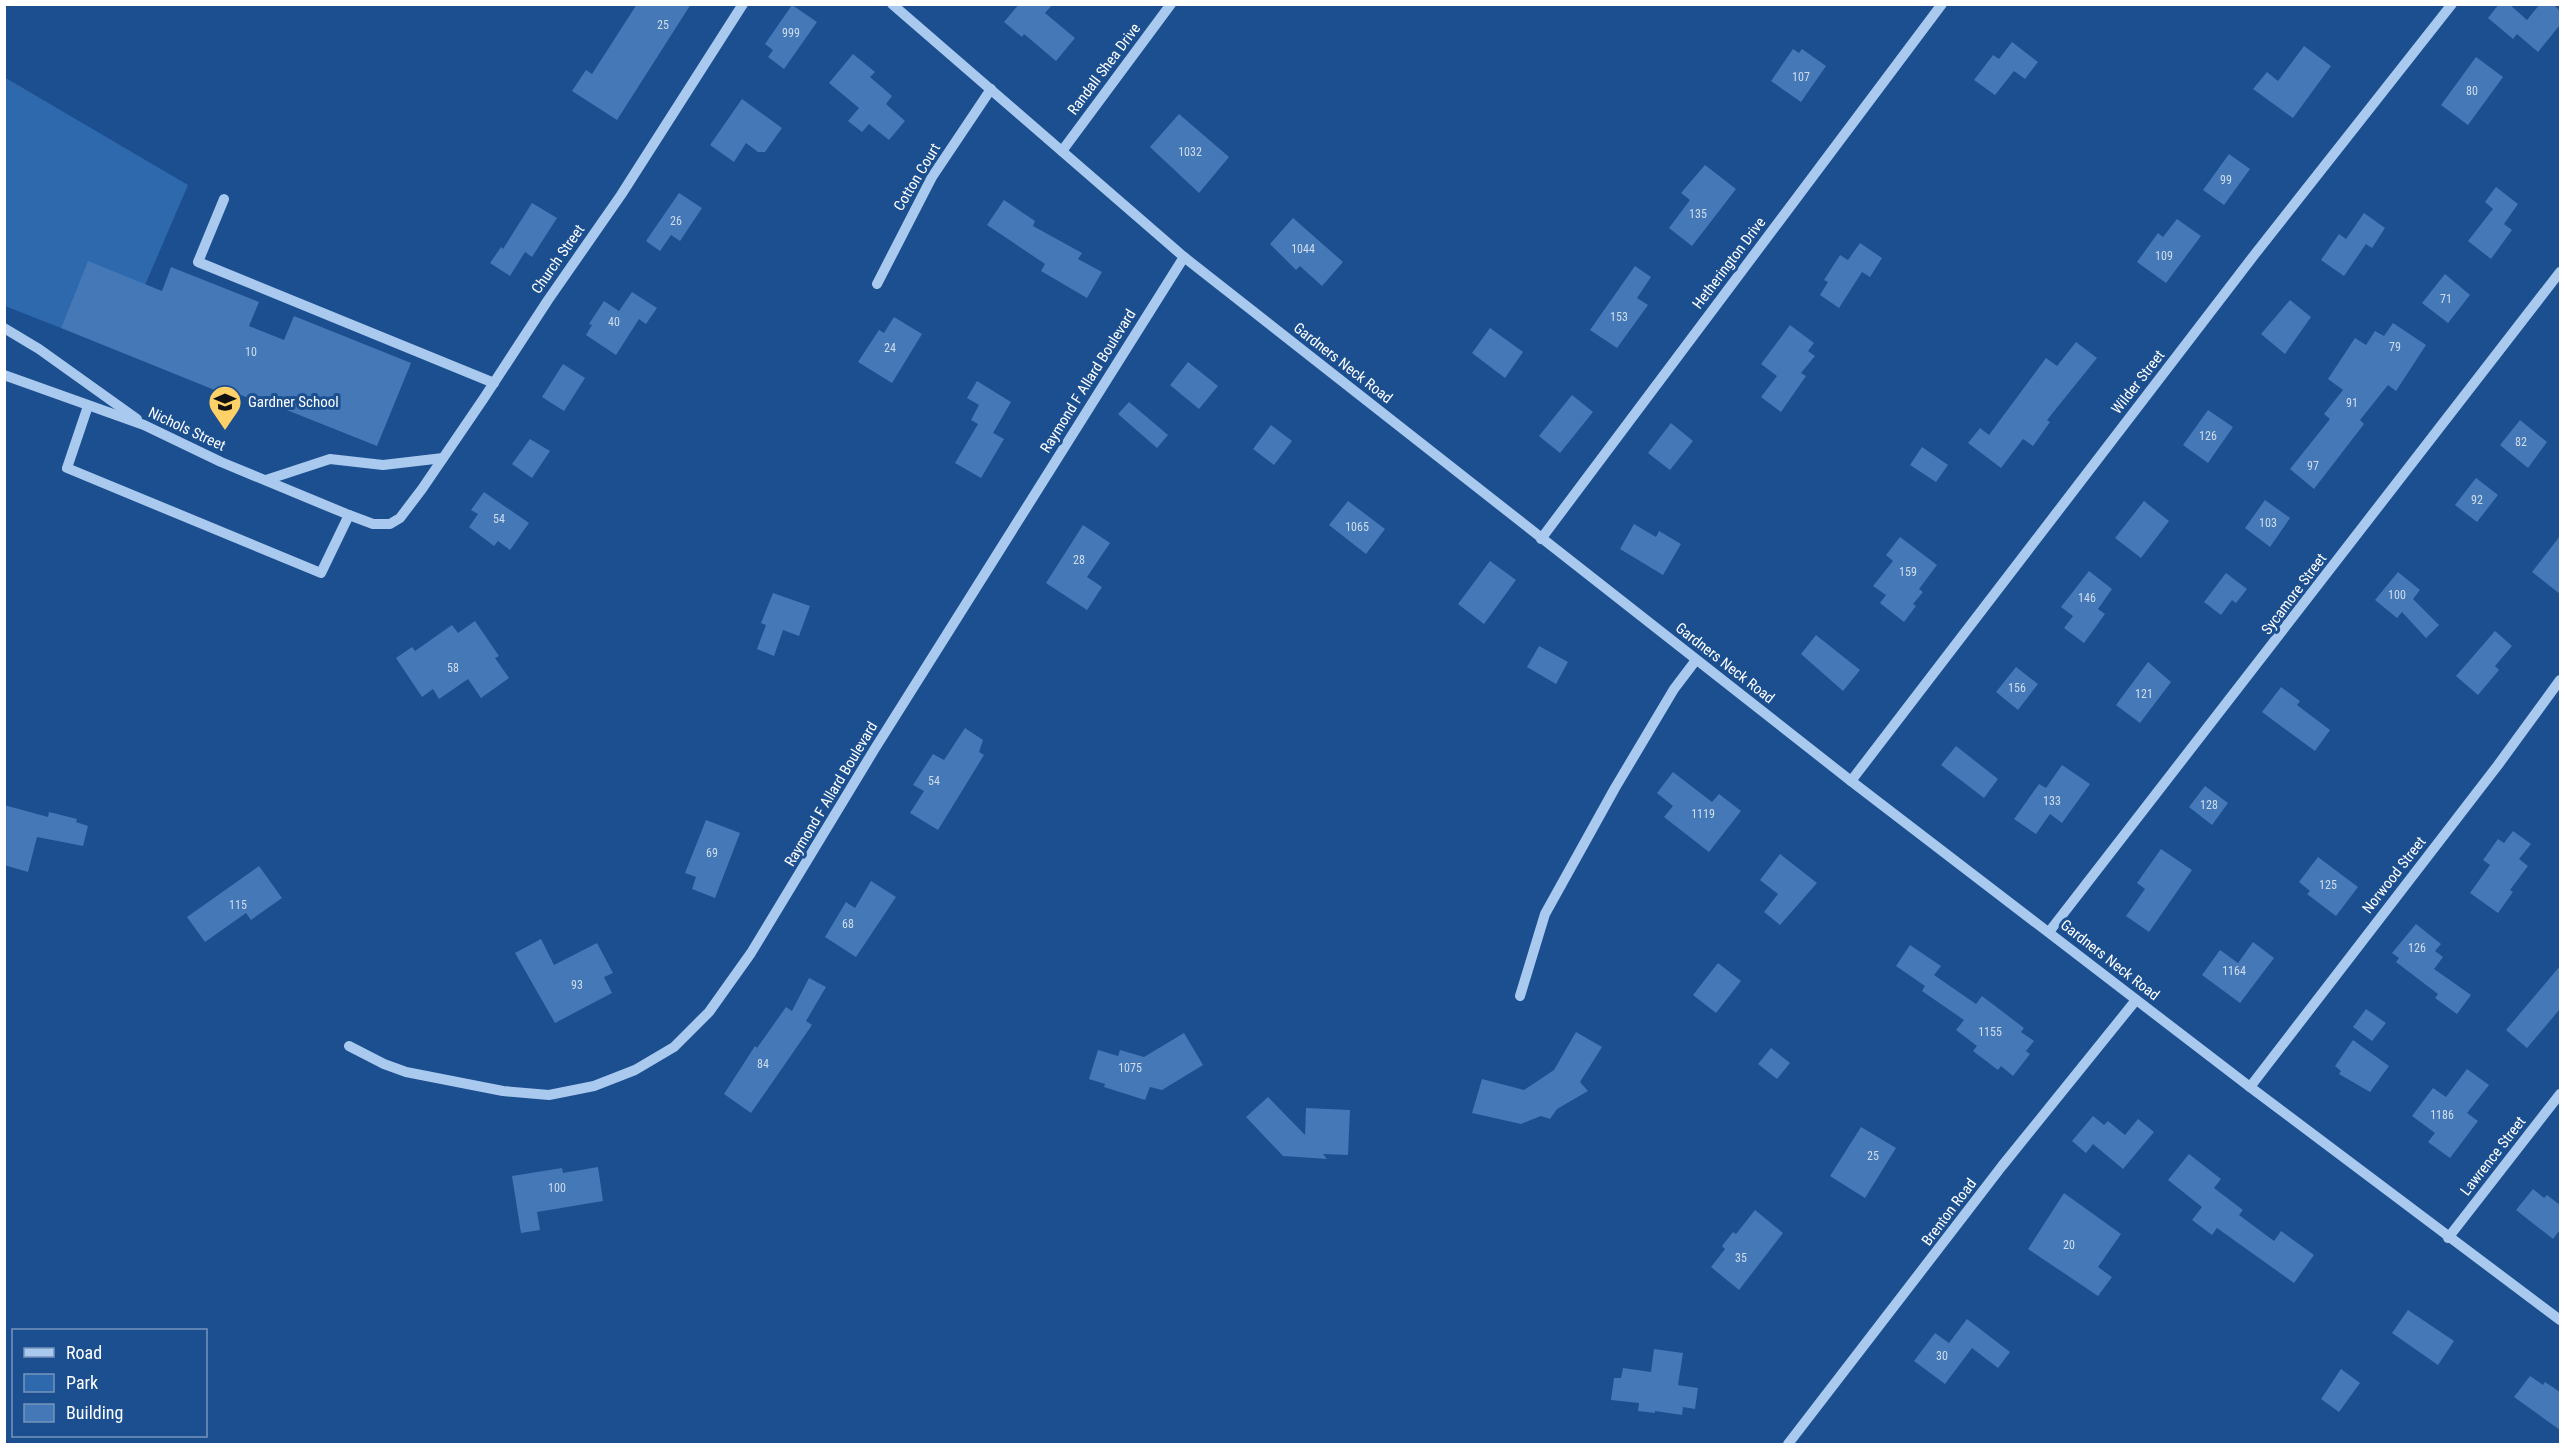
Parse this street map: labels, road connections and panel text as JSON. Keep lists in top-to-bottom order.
{
  "streets": {
    "street": [
      "Randall Shea Drive",
      "Cotton Court",
      "Church Street",
      "Hetherington Drive",
      "Gardners Neck Road",
      "Raymond F Allard Boulevard",
      "Wilder Street",
      "Nichols Street",
      "Sycamore Street",
      "Norwood Street",
      "Lawrence Street",
      "Brenton Road"
    ]
  },
  "crossings": [
    ["Randall Shea Drive", "Gardners Neck Road"],
    ["Cotton Court", "Gardners Neck Road"],
    ["Church Street", "Nichols Street"],
    ["Hetherington Drive", "Gardners Neck Road"],
    ["Gardners Neck Road", "Raymond F Allard Boulevard"],
    ["Gardners Neck Road", "Wilder Street"],
    ["Gardners Neck Road", "Sycamore Street"],
    ["Gardners Neck Road", "Norwood Street"],
    ["Gardners Neck Road", "Lawrence Street"],
    ["Gardners Neck Road", "Brenton Road"]
  ],
  "places": {
    "school or university": ["Gardner School"]
  },
  "house_numbers": [
    "25",
    "999",
    "107",
    "80",
    "1032",
    "99",
    "135",
    "26",
    "1044",
    "109",
    "71",
    "153",
    "40",
    "79",
    "24",
    "10",
    "91",
    "126",
    "82",
    "97",
    "92",
    "54",
    "103",
    "1065",
    "28",
    "159",
    "100",
    "146",
    "58",
    "156",
    "121",
    "54",
    "133",
    "128",
    "1119",
    "69",
    "125",
    "115",
    "68",
    "126",
    "1164",
    "93",
    "1155",
    "84",
    "1075",
    "1186",
    "25",
    "100",
    "20",
    "35",
    "30"
  ],
  "legend": ["Road", "Park", "Building"]
}
